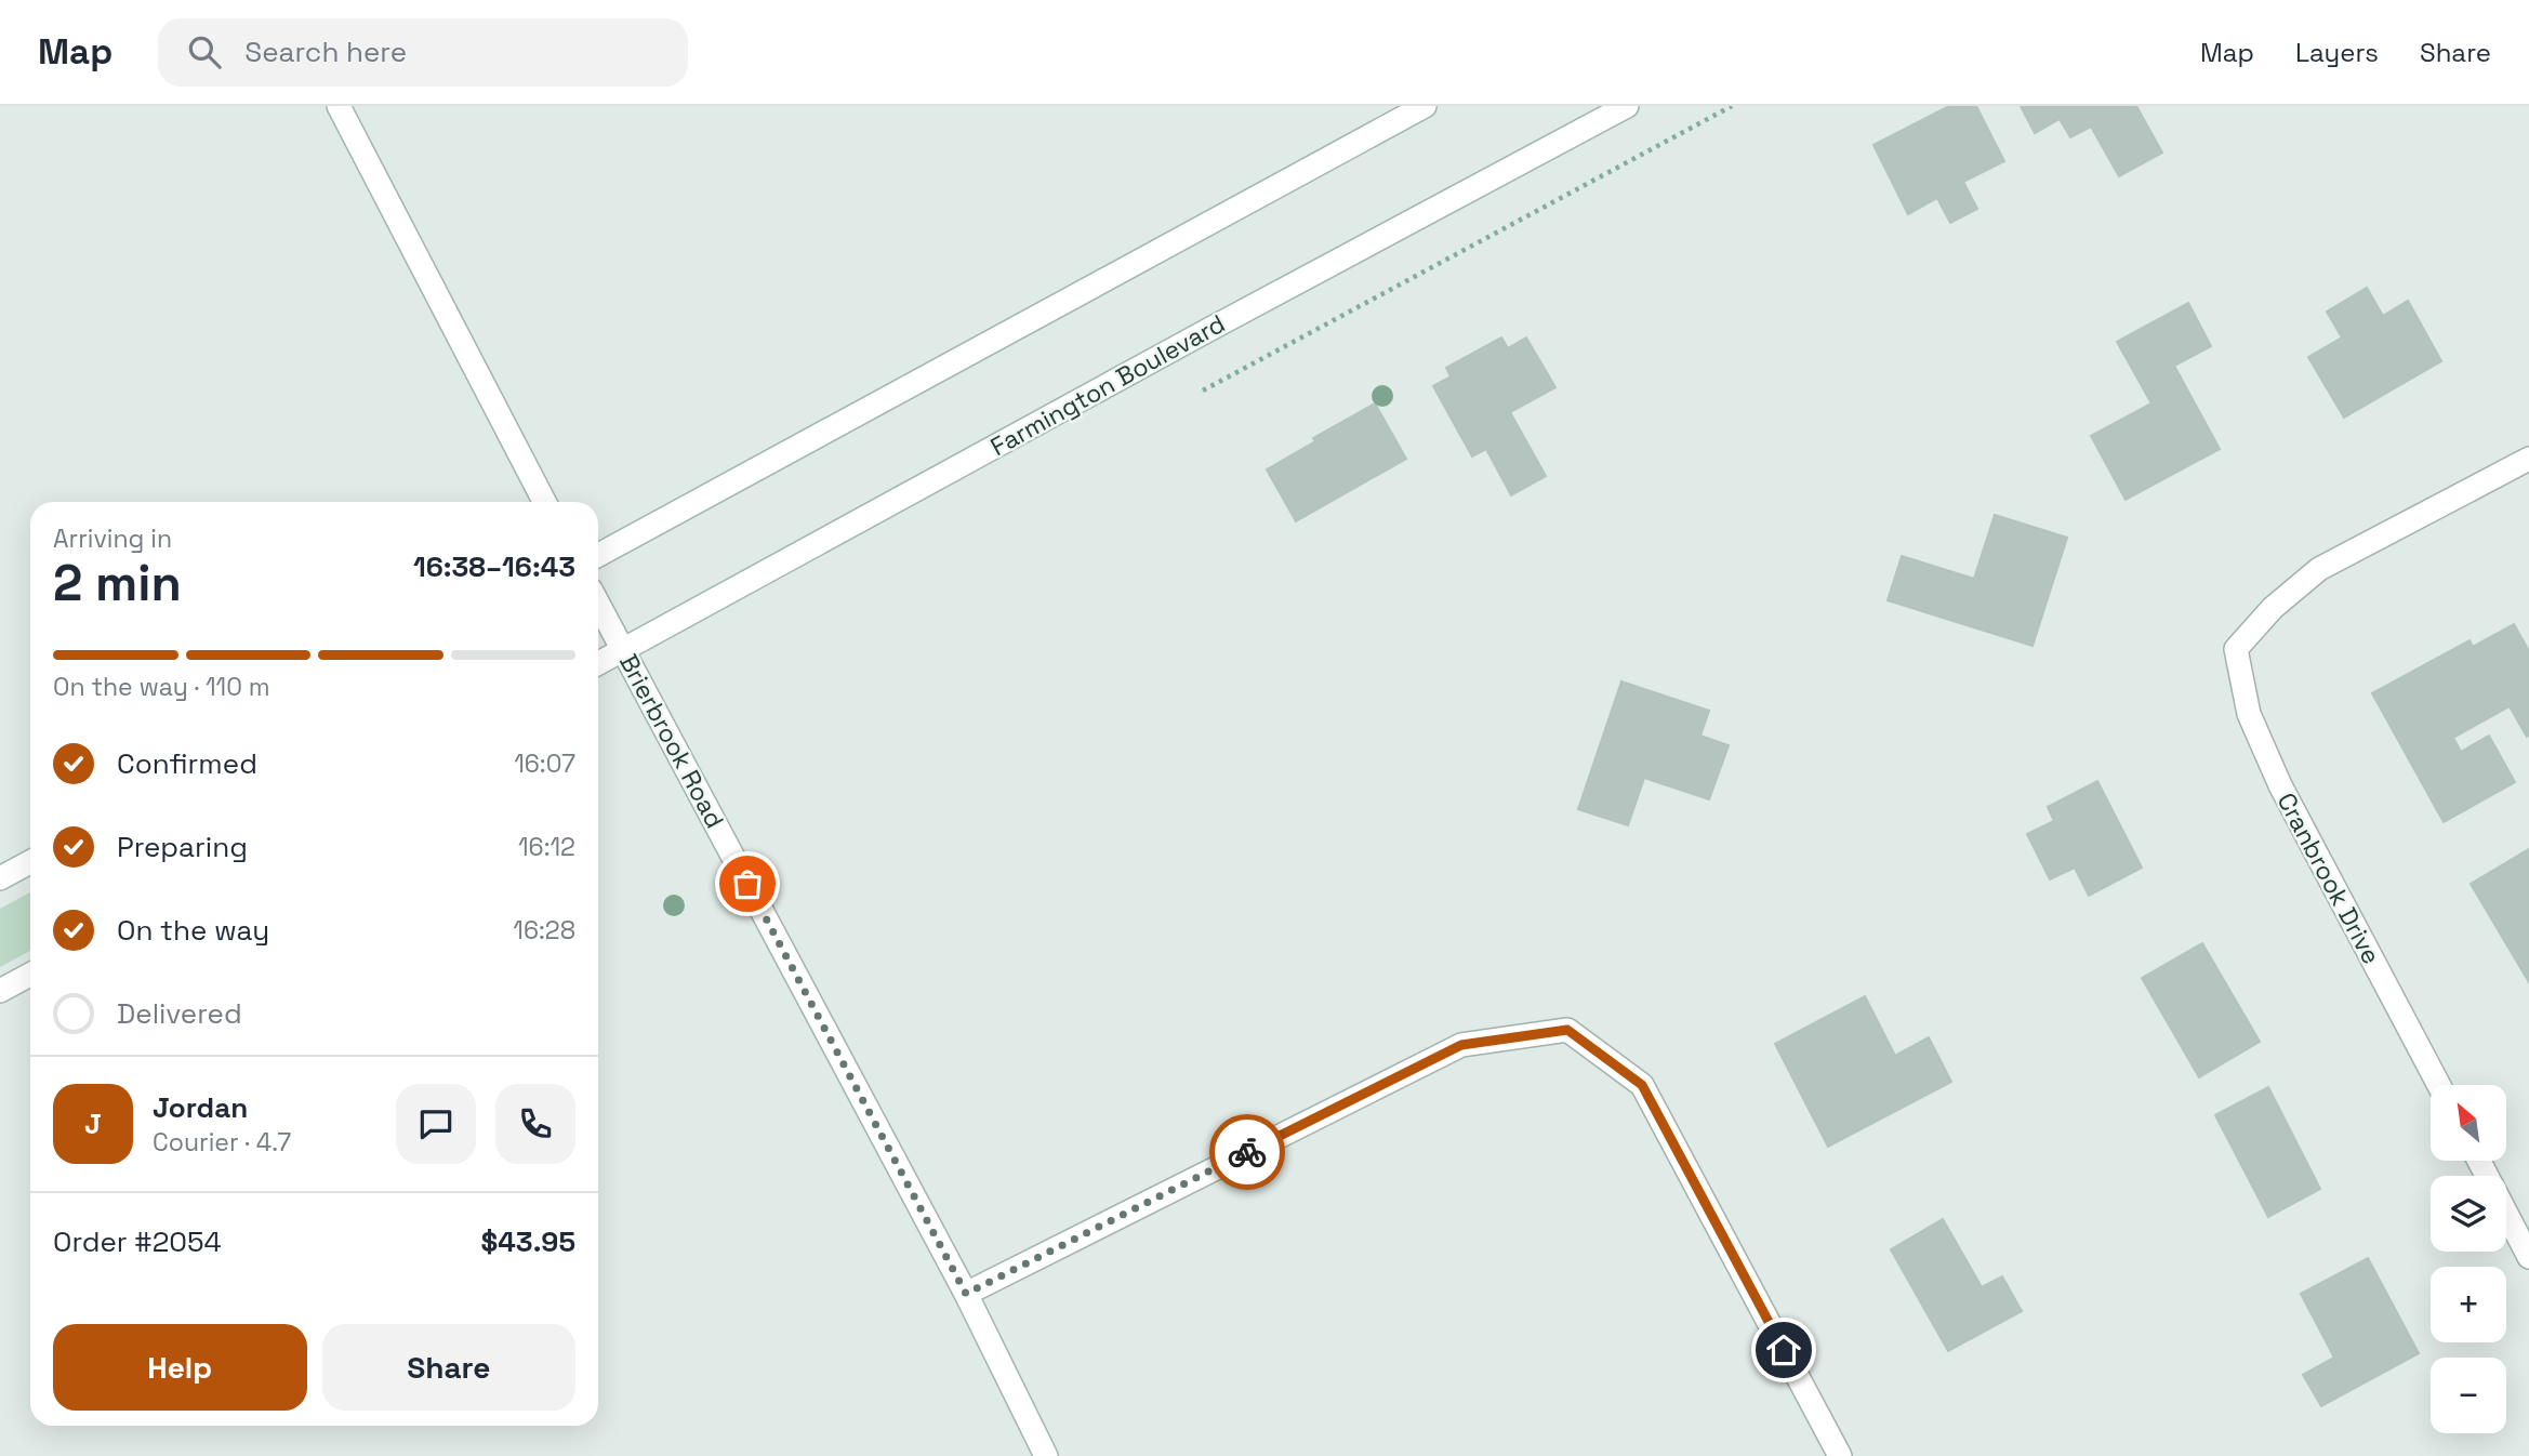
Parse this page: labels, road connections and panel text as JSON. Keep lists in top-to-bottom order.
{
  "streets": {
    "street": ["Farmington Boulevard", "Brierbrook Road", "Cranbrook Drive"]
  },
  "crossings": [
    ["Farmington Boulevard", "Brierbrook Road"]
  ],
  "north": "top left",
  "page": {
    "header": "Map",
    "search": "Search here",
    "nav": ["Map", "Layers", "Share"],
    "heading": ["2 min", "Arriving in", "16:38–16:43"],
    "panel": [
      "Jordan",
      "Courier · 4.7",
      "Order #2054",
      "$43.95"
    ],
    "bar": "On the way · 110 m",
    "list": [
      ["Confirmed", "16:07"],
      ["Preparing", "16:12"],
      ["On the way", "16:28"],
      "Delivered"
    ],
    "round": "J",
    "map_buttons": ["+", "−"],
    "buttons": ["Help", "Share"]
  }
}
